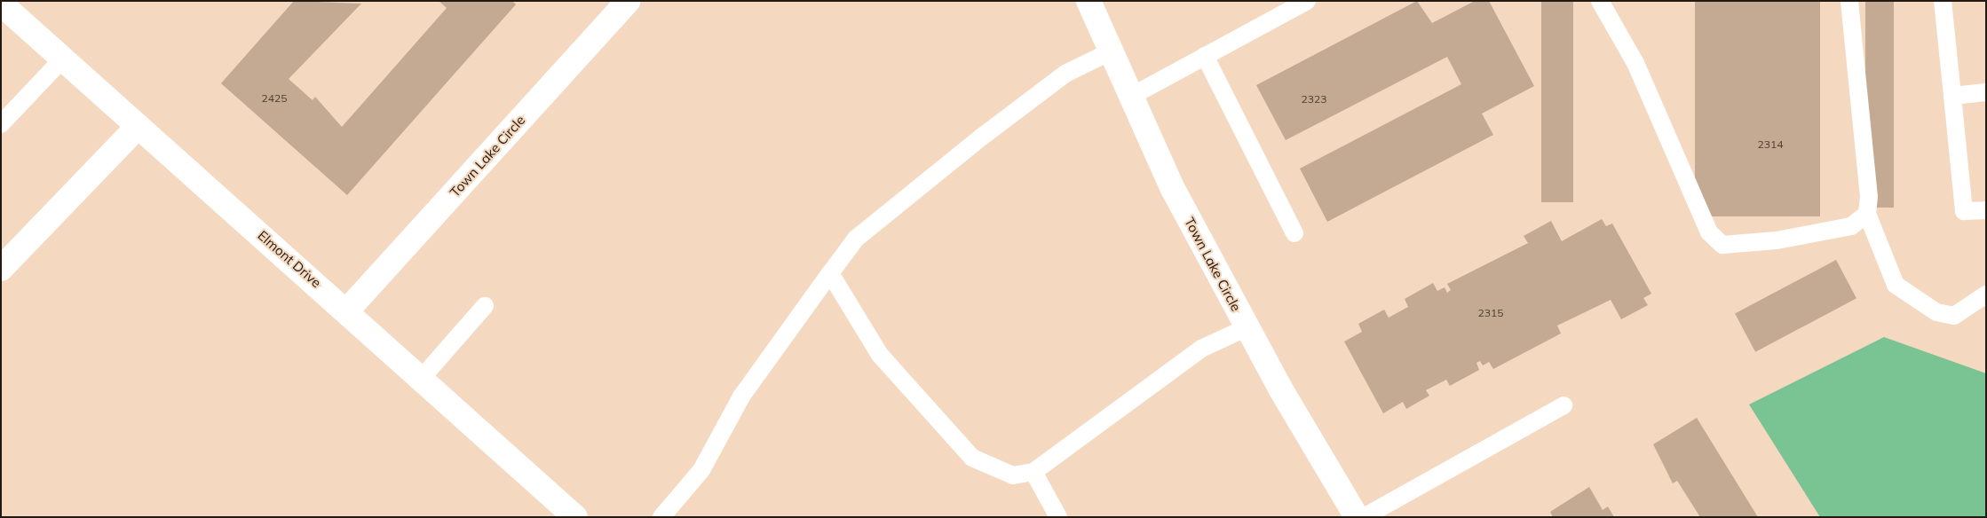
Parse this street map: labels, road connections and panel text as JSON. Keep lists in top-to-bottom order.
{
  "streets": {
    "street": ["Town Lake Circle", "Elmont Drive"]
  },
  "crossings": [
    ["Town Lake Circle", "Elmont Drive"]
  ],
  "house_numbers": [
    "2425",
    "2323",
    "2314",
    "2315"
  ]
}
